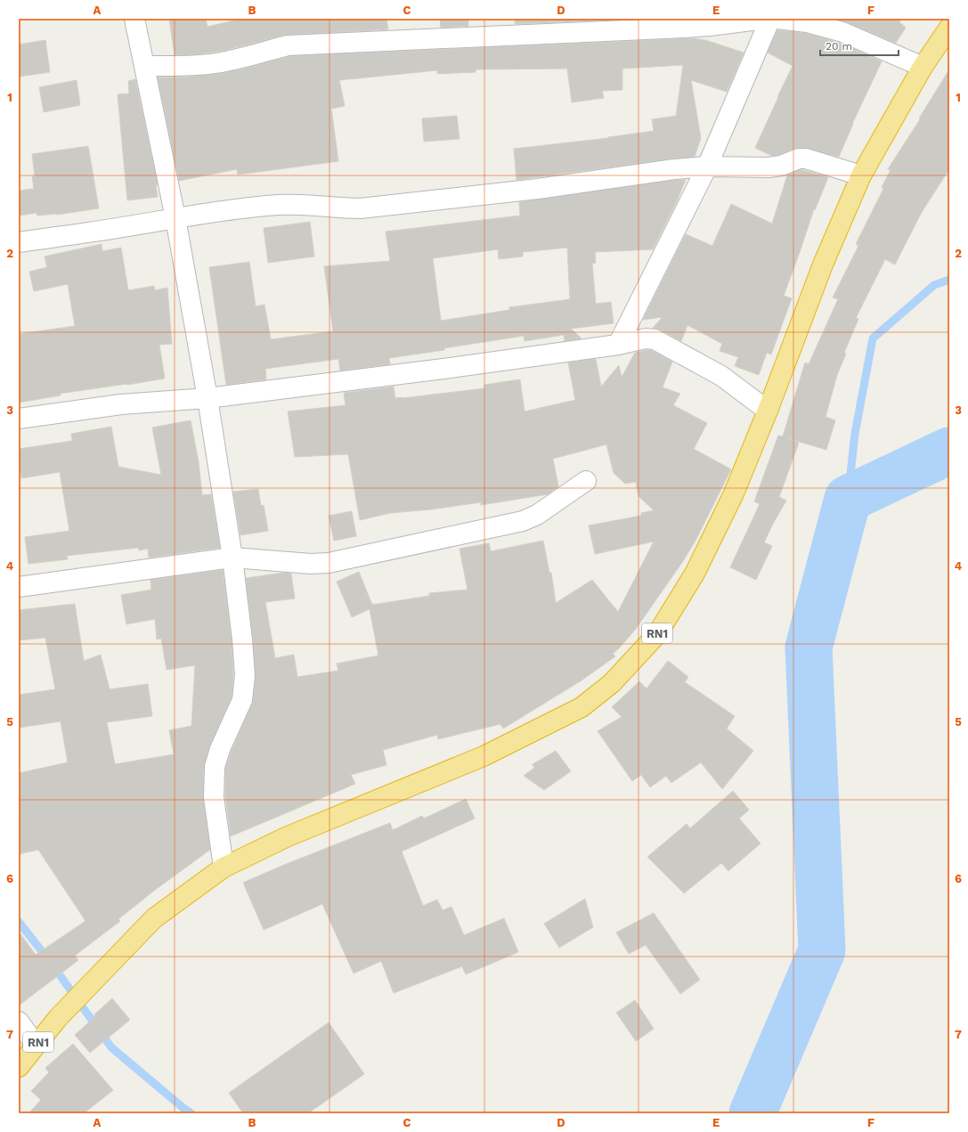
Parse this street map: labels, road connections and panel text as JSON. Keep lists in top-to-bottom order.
{
  "streets": {
    "highway": ["RN1"]
  },
  "scale_bar": "20 m",
  "grid": {
    "columns": [
      "A",
      "B",
      "C",
      "D",
      "E",
      "F"
    ],
    "rows": [
      "1",
      "2",
      "3",
      "4",
      "5",
      "6",
      "7"
    ]
  }
}
